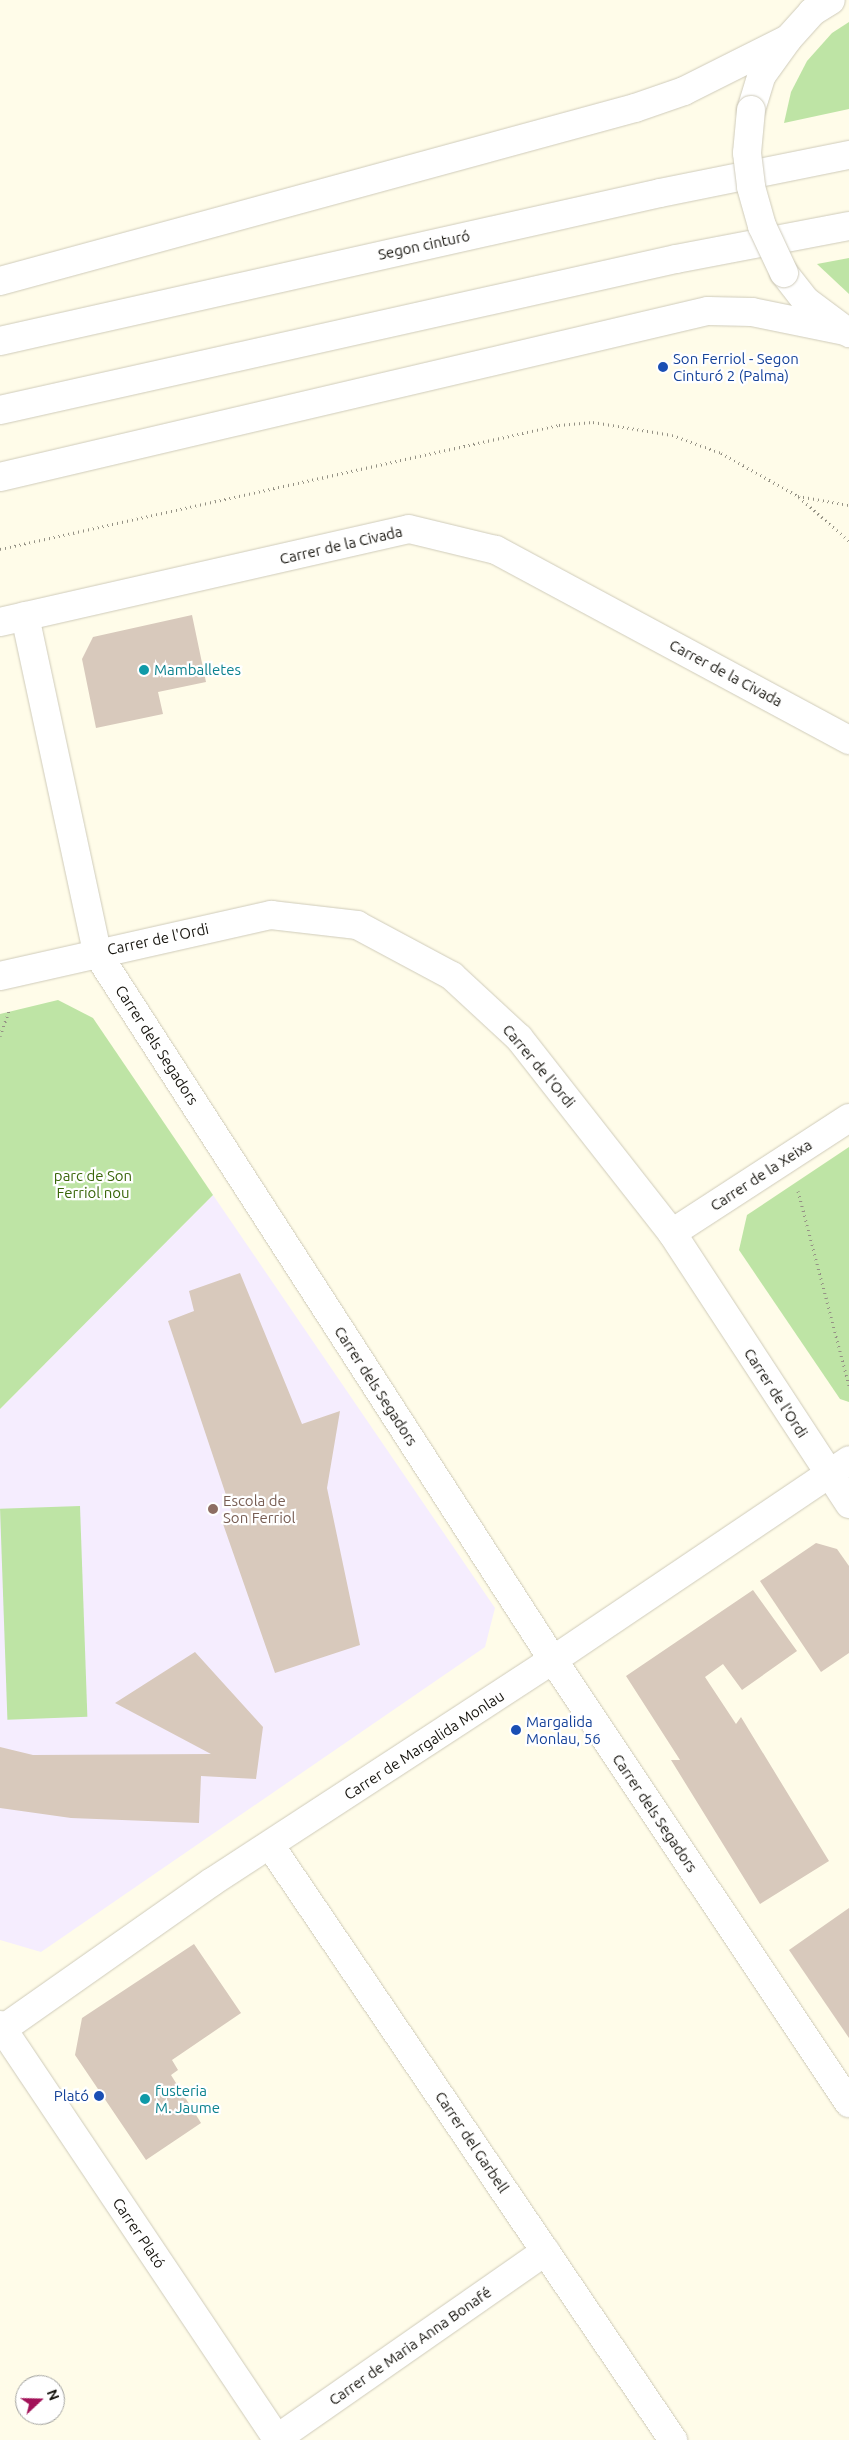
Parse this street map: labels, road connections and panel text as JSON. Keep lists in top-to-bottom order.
{
  "streets": {
    "main road": [
      "Segon cinturó",
      "Carrer de la Civada",
      "Carrer de l'Ordi",
      "Carrer dels Segadors",
      "Carrer de la Xeixa",
      "Carrer de Margalida Monlau",
      "Carrer del Garbell",
      "Carrer Plató",
      "Carrer de Maria Anna Bonafé"
    ]
  },
  "crossings": [
    ["Carrer de la Civada", "Carrer dels Segadors"],
    ["Carrer de l'Ordi", "Carrer dels Segadors"],
    ["Carrer de l'Ordi", "Carrer de la Xeixa"],
    ["Carrer de l'Ordi", "Carrer de Margalida Monlau"],
    ["Carrer dels Segadors", "Carrer de Margalida Monlau"],
    ["Carrer de Margalida Monlau", "Carrer del Garbell"],
    ["Carrer de Margalida Monlau", "Carrer Plató"],
    ["Carrer del Garbell", "Carrer de Maria Anna Bonafé"],
    ["Carrer Plató", "Carrer de Maria Anna Bonafé"]
  ],
  "parks": ["parc de Son Ferriol nou"],
  "places": [
    "Son Ferriol - Segon Cinturó 2 (Palma)",
    "Mamballetes",
    "Escola de Son Ferriol",
    "Margalida Monlau, 56",
    "Plató",
    "fusteria M. Jaume"
  ],
  "north": "right"
}
